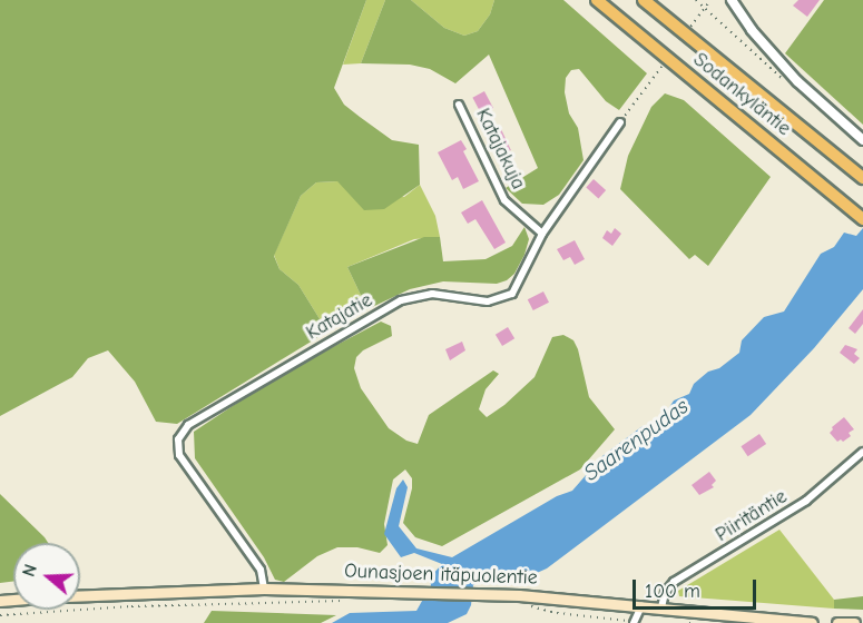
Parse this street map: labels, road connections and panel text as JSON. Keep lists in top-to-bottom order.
{
  "streets": {
    "highway": ["Sodankyläntie"],
    "main road": ["Ounasjoen itäpuolentie"],
    "street": ["Katajakuja", "Katajatie", "Piiritäntie"]
  },
  "crossings": [
    ["Katajakuja", "Katajatie"],
    ["Katajatie", "Ounasjoen itäpuolentie"],
    ["Piiritäntie", "Ounasjoen itäpuolentie"]
  ],
  "water": ["Saarenpudas"],
  "scale_bar": "100 m",
  "north": "left"
}
